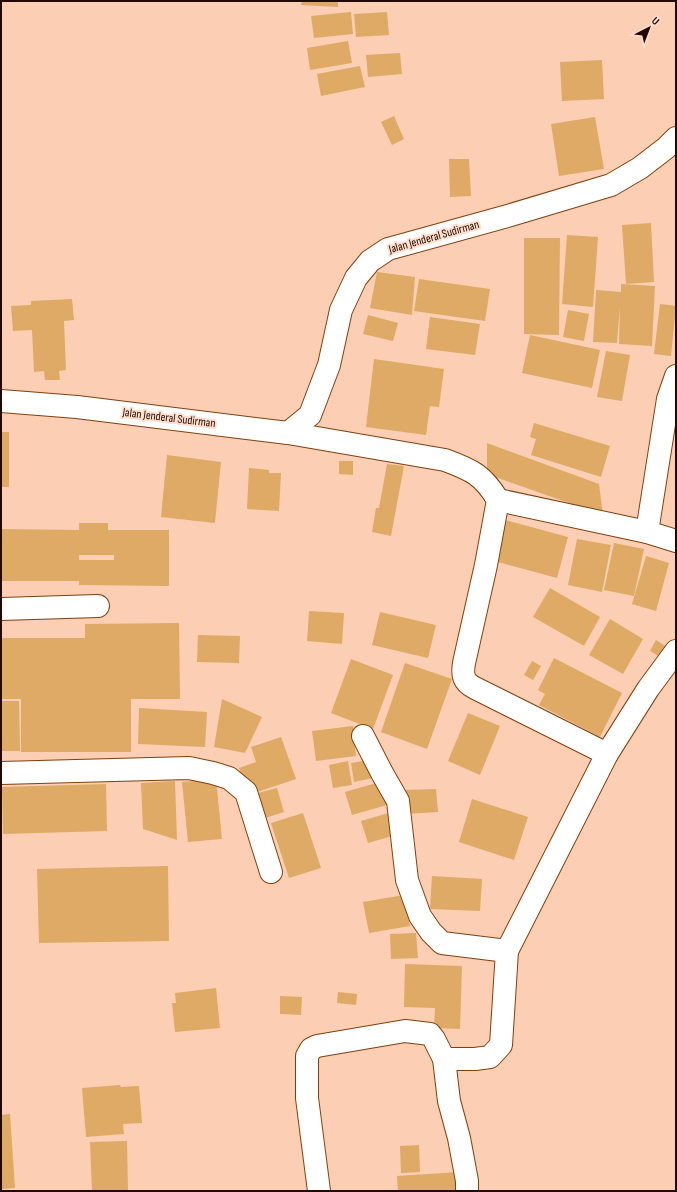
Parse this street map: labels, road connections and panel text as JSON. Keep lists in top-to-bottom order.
{
  "streets": {
    "street": ["Jalan Jenderal Sudirman"]
  },
  "north": "top right"
}
